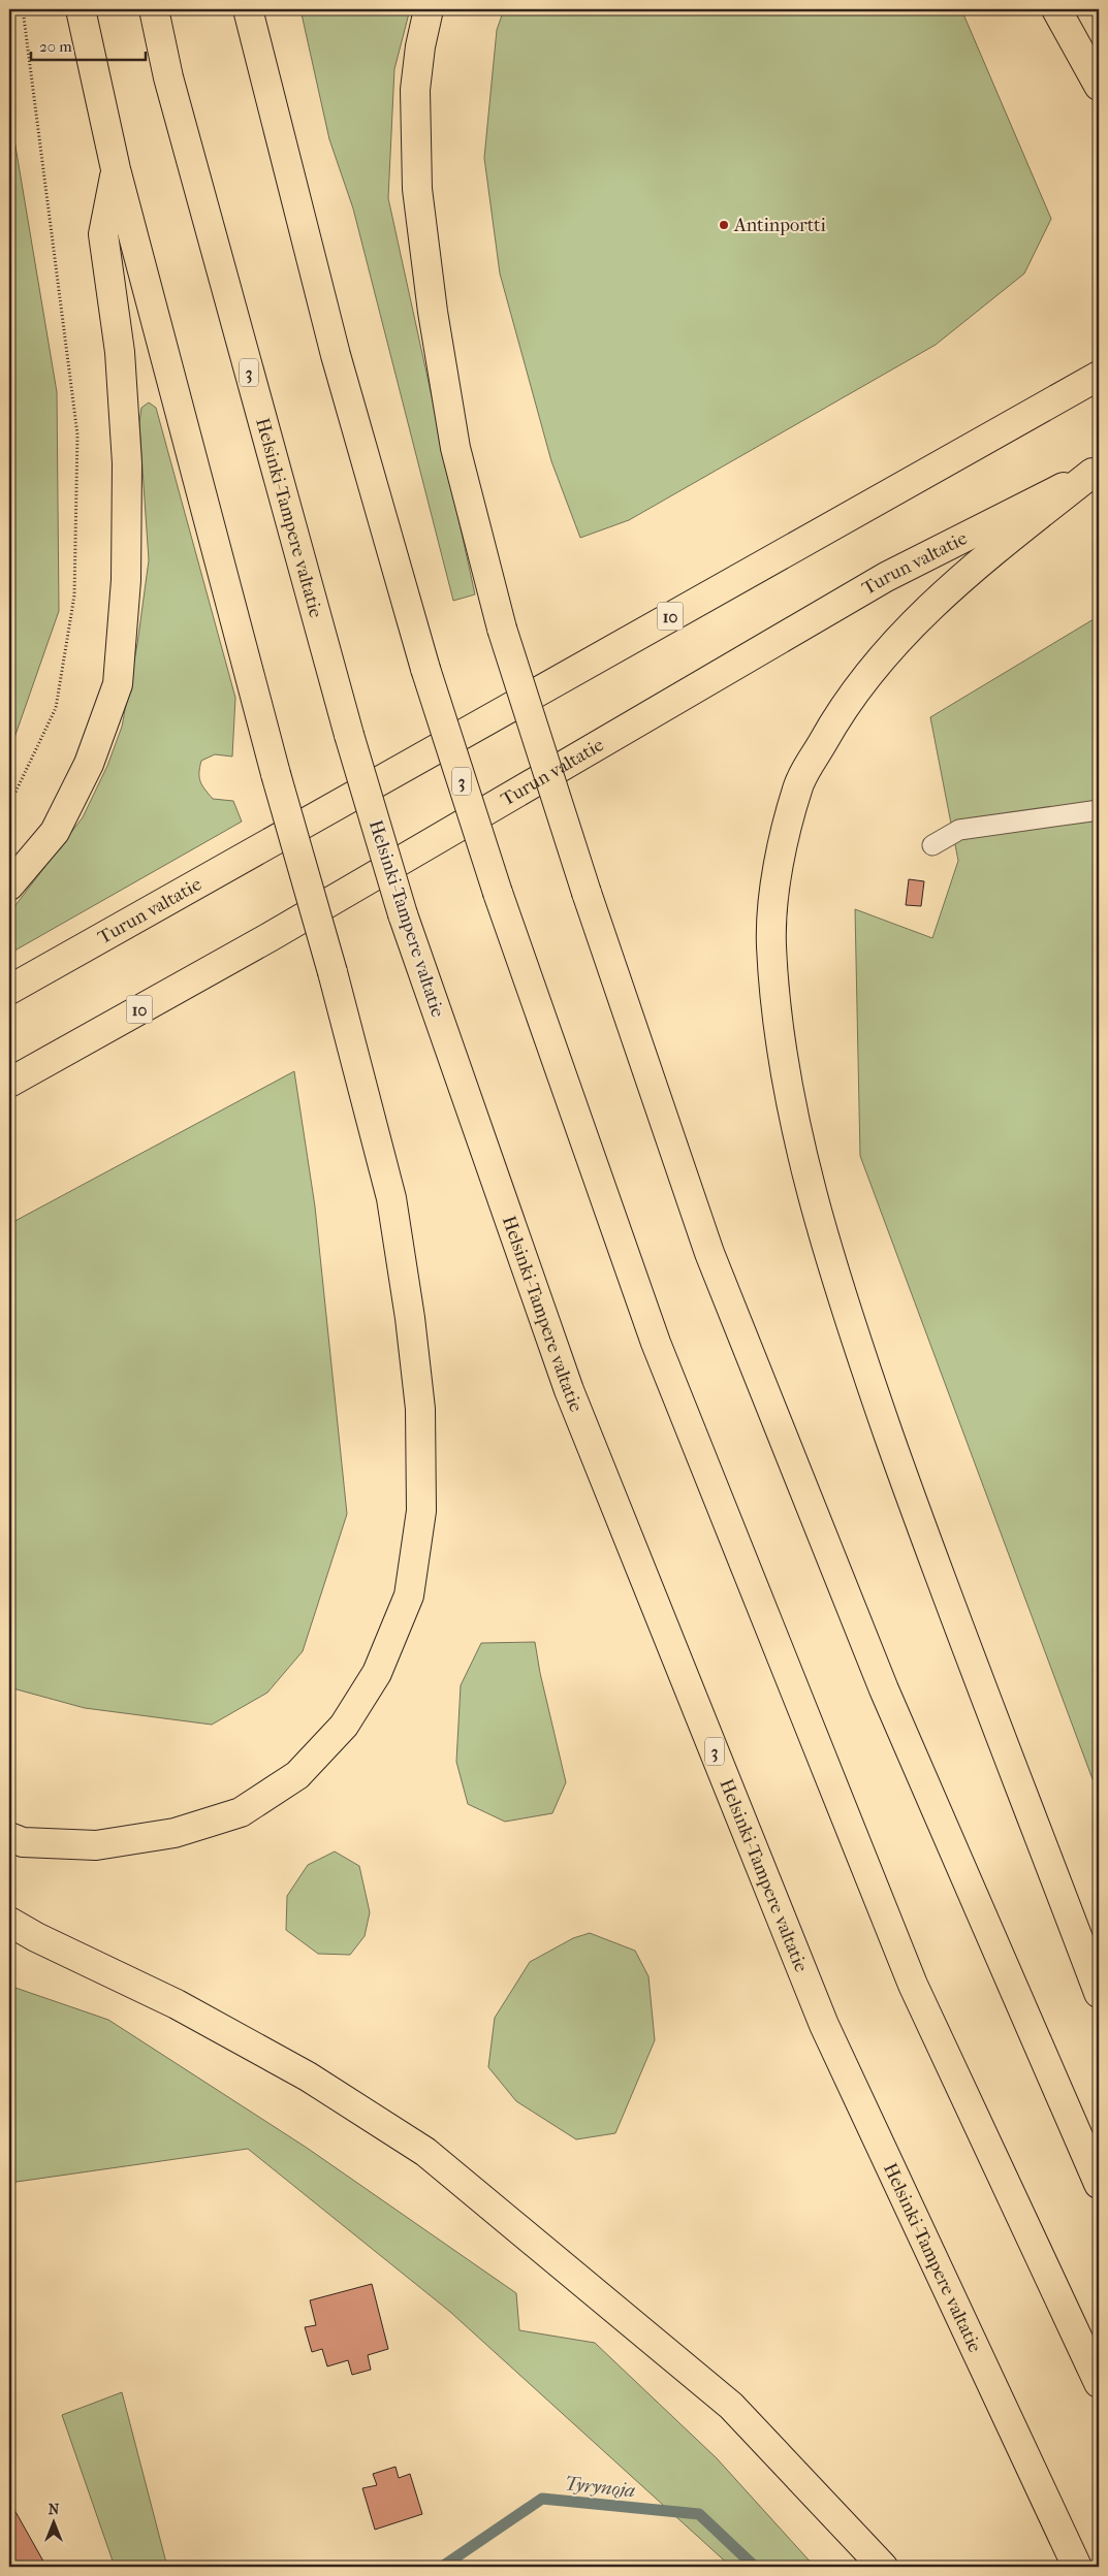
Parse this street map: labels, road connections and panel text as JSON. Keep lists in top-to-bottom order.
{
  "streets": {
    "highway": [
      "3",
      "Helsinki-Tampere valtatie",
      "Turun valtatie",
      "10"
    ]
  },
  "water": ["Tyrynoja"],
  "places": ["Antinportti"],
  "scale_bar": "20 m",
  "north": "top"
}
